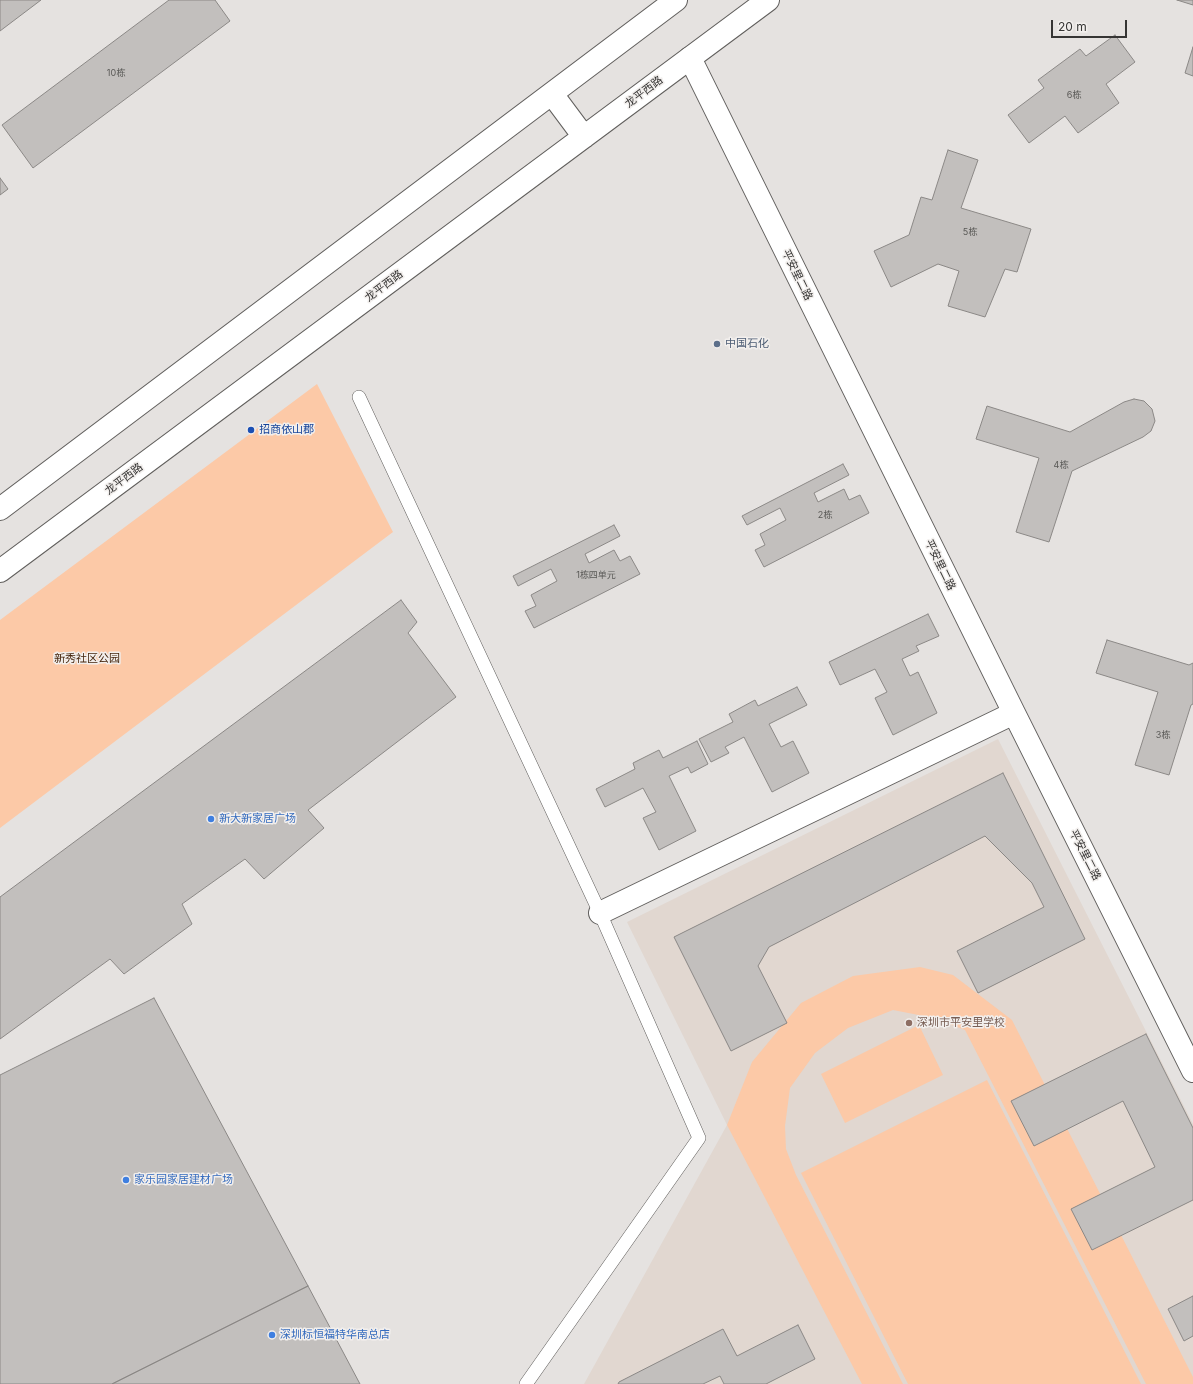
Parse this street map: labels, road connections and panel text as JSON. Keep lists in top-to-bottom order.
{
  "streets": {
    "main road": ["龙平西路", "平安里二路"]
  },
  "crossings": [
    ["龙平西路", "平安里二路"]
  ],
  "parks": ["新秀社区公园"],
  "places": [
    "中国石化",
    "招商依山郡",
    "新大新家居广场",
    "深圳市平安里学校",
    "家乐园家居建材广场",
    "深圳标恒福特华南总店"
  ],
  "house_numbers": [
    "10栋",
    "6栋",
    "5栋",
    "4栋",
    "2栋",
    "1栋四单元",
    "3栋"
  ],
  "scale_bar": "20 m"
}
